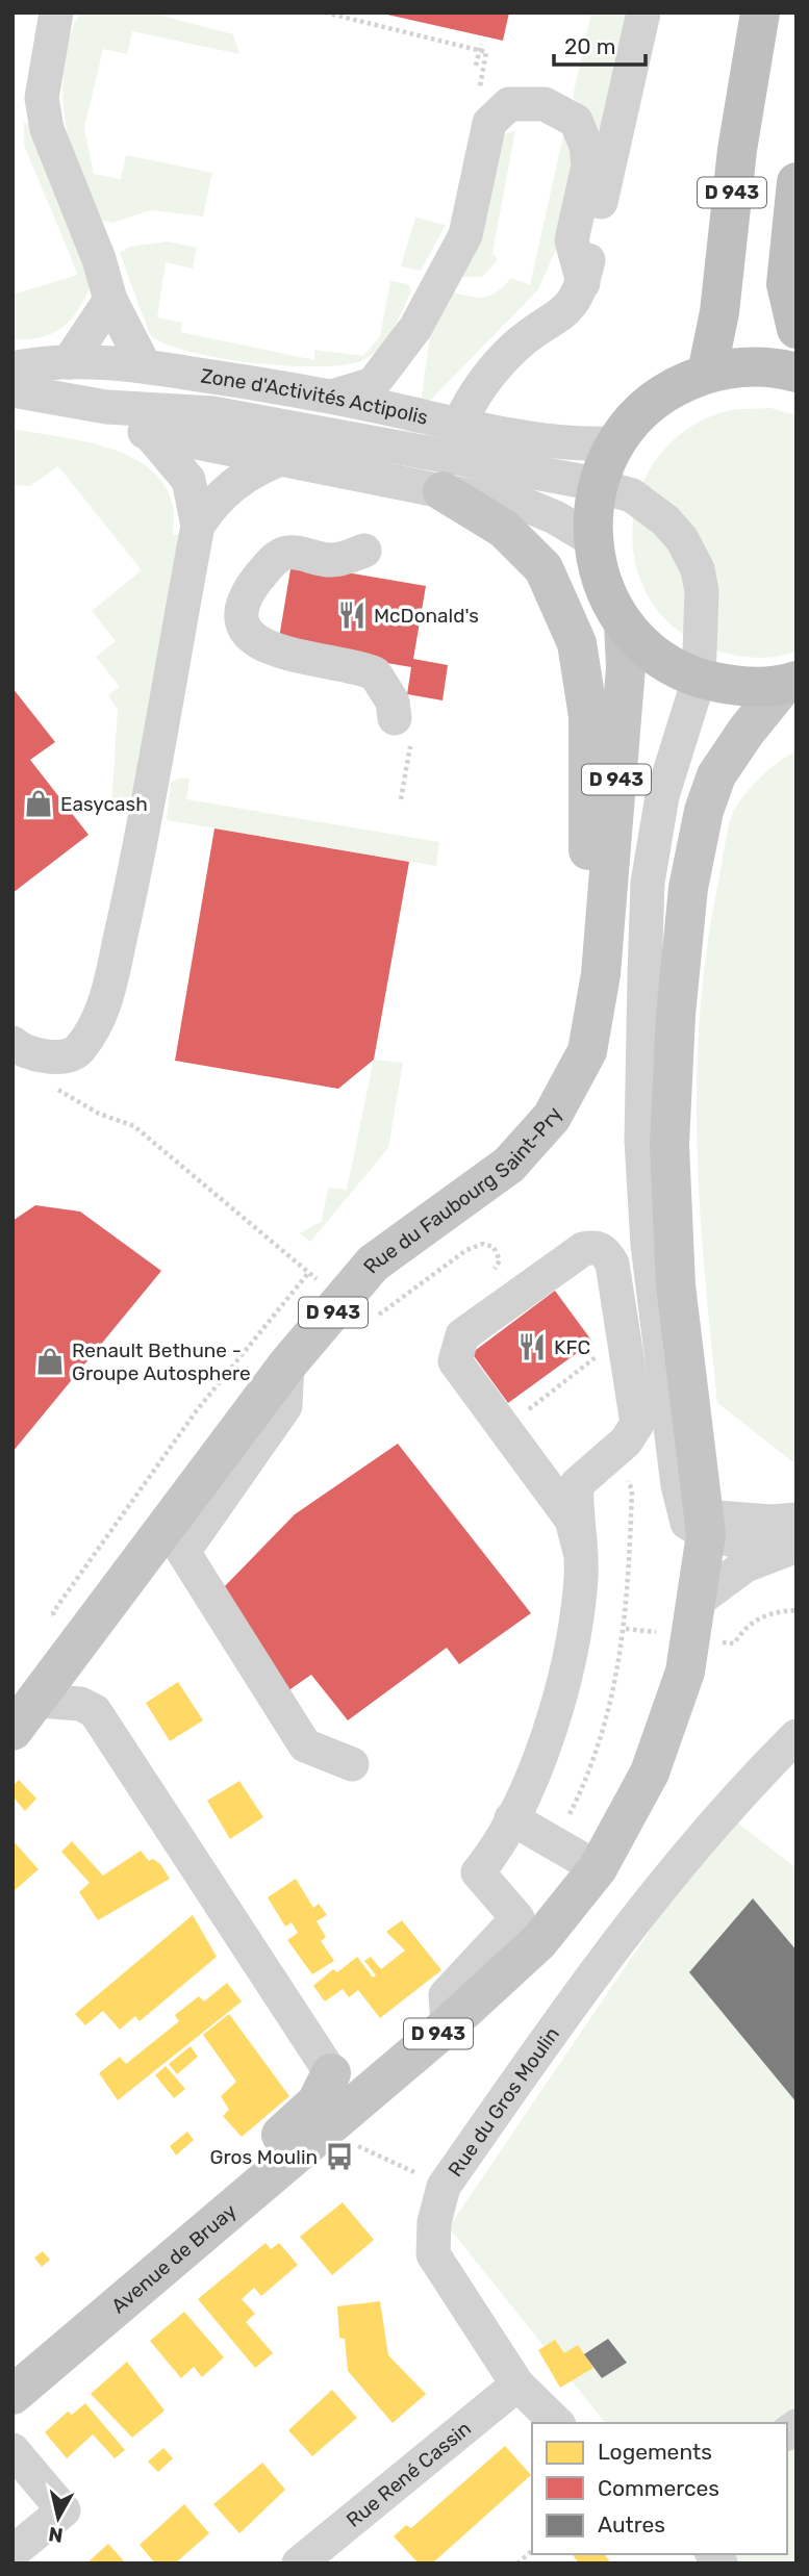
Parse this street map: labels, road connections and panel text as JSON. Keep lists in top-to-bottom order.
{
  "streets": {
    "highway": ["D 943"],
    "main road": ["Rue du Faubourg Saint-Pry", "Avenue de Bruay"],
    "street": ["Zone d'Activités Actipolis", "Rue du Gros Moulin", "Rue René Cassin"]
  },
  "crossings": [
    ["D 943", "Avenue de Bruay"],
    ["Rue du Gros Moulin", "Rue René Cassin"]
  ],
  "places": {
    "restaurant": ["McDonald's", "KFC"],
    "shop": ["Easycash", "Renault Bethune - Groupe Autosphere"],
    "bus stop": ["Gros Moulin"]
  },
  "legend": ["Logements", "Commerces", "Autres"],
  "scale_bar": "20 m",
  "north": "bottom"
}
